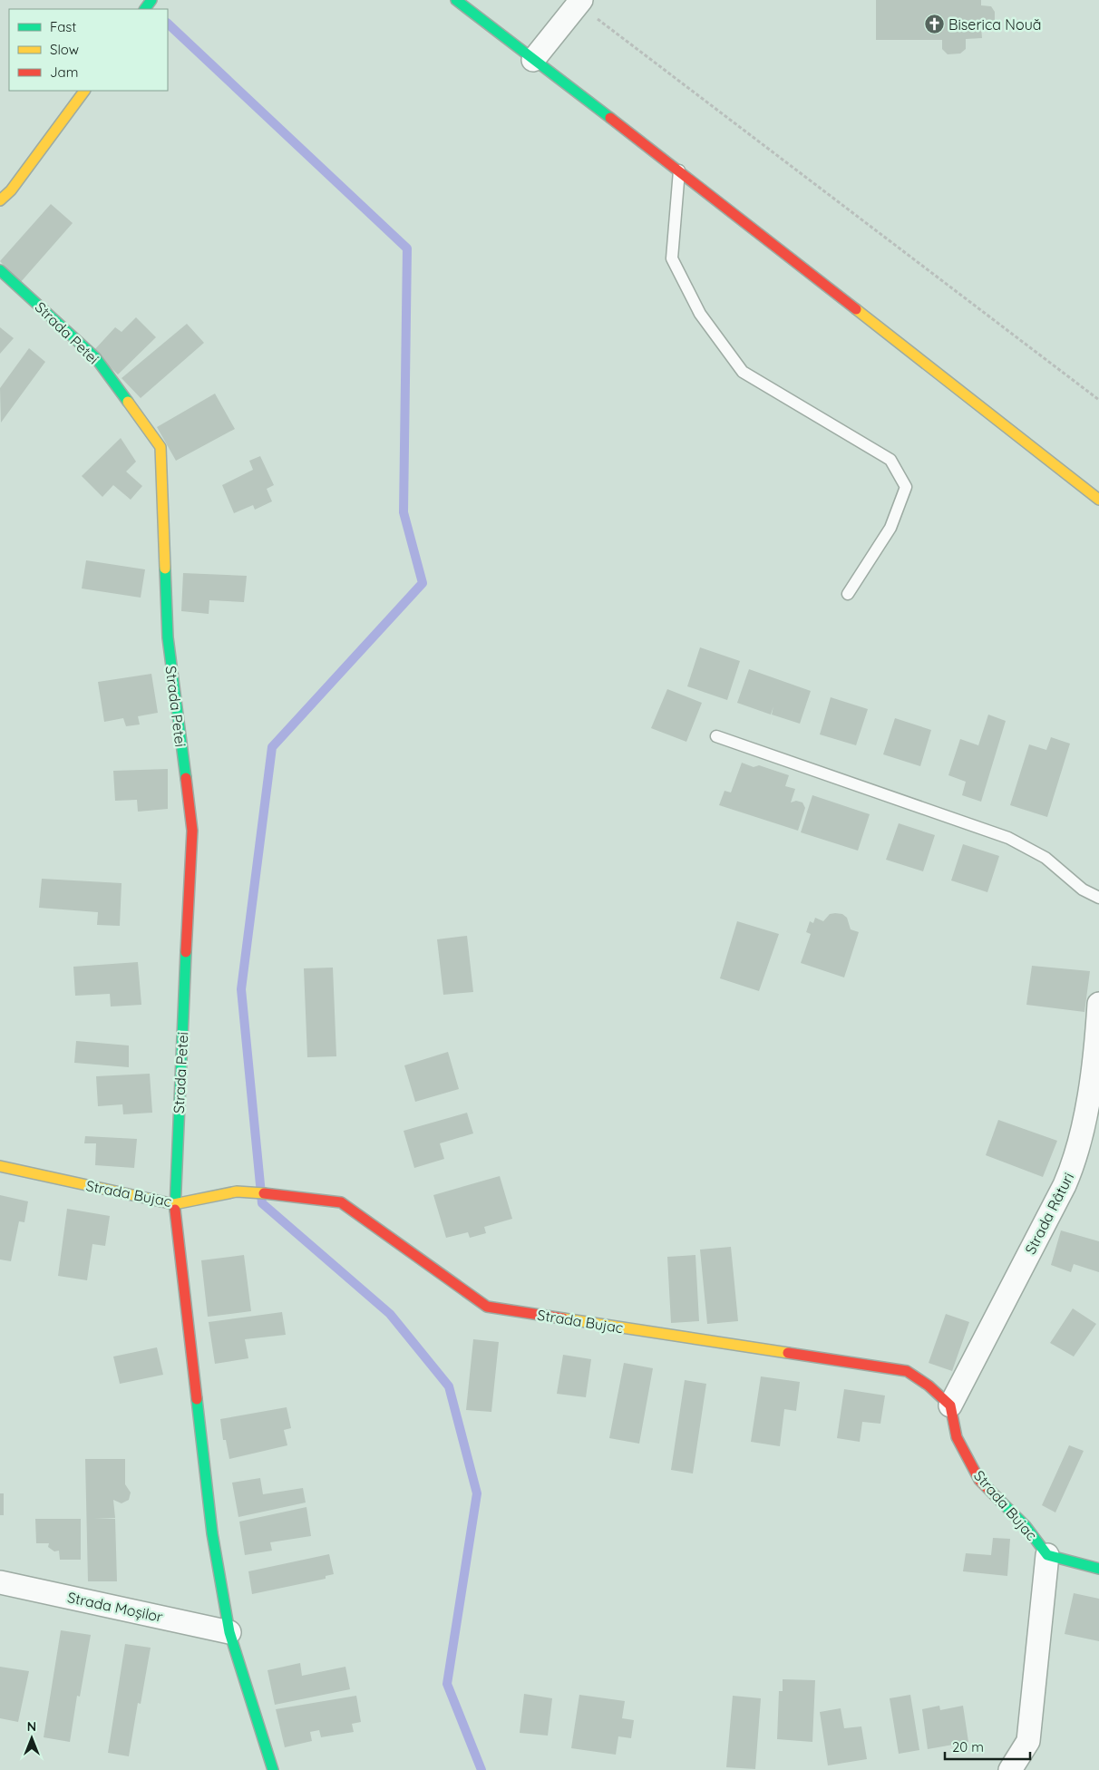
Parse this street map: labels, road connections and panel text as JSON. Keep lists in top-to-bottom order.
{
  "streets": {
    "street": [
      "Strada Petei",
      "Strada Bujac",
      "Strada Râturi",
      "Strada Moșilor"
    ]
  },
  "crossings": [
    ["Strada Petei", "Strada Bujac"],
    ["Strada Petei", "Strada Moșilor"],
    ["Strada Bujac", "Strada Râturi"]
  ],
  "places": {
    "church": ["Biserica Nouă"]
  },
  "legend": ["Fast", "Slow", "Jam"],
  "scale_bar": "20 m",
  "north": "top"
}
